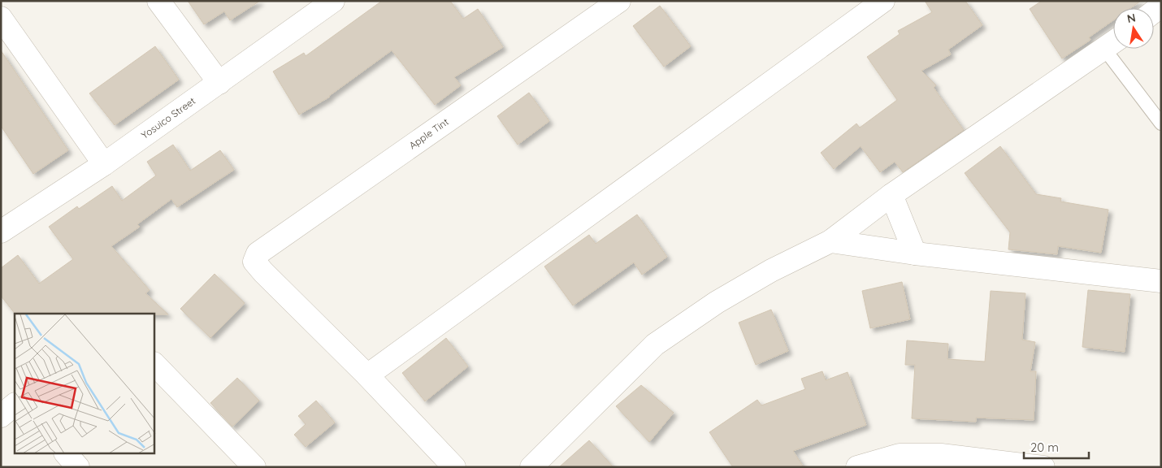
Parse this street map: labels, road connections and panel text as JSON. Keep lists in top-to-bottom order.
{
  "streets": {
    "street": ["Yosuico Street", "Apple Tint"]
  },
  "scale_bar": "20 m",
  "north": "top"
}
